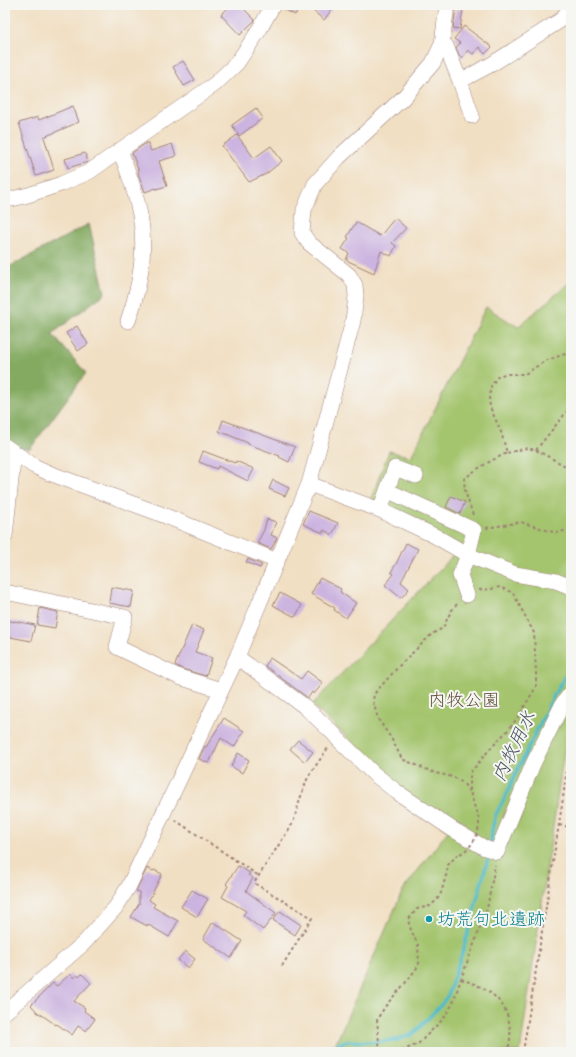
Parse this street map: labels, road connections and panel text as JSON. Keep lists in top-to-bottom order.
{
  "water": ["内牧用水"],
  "parks": ["内牧公園"],
  "places": ["坊荒句北遺跡"]
}
